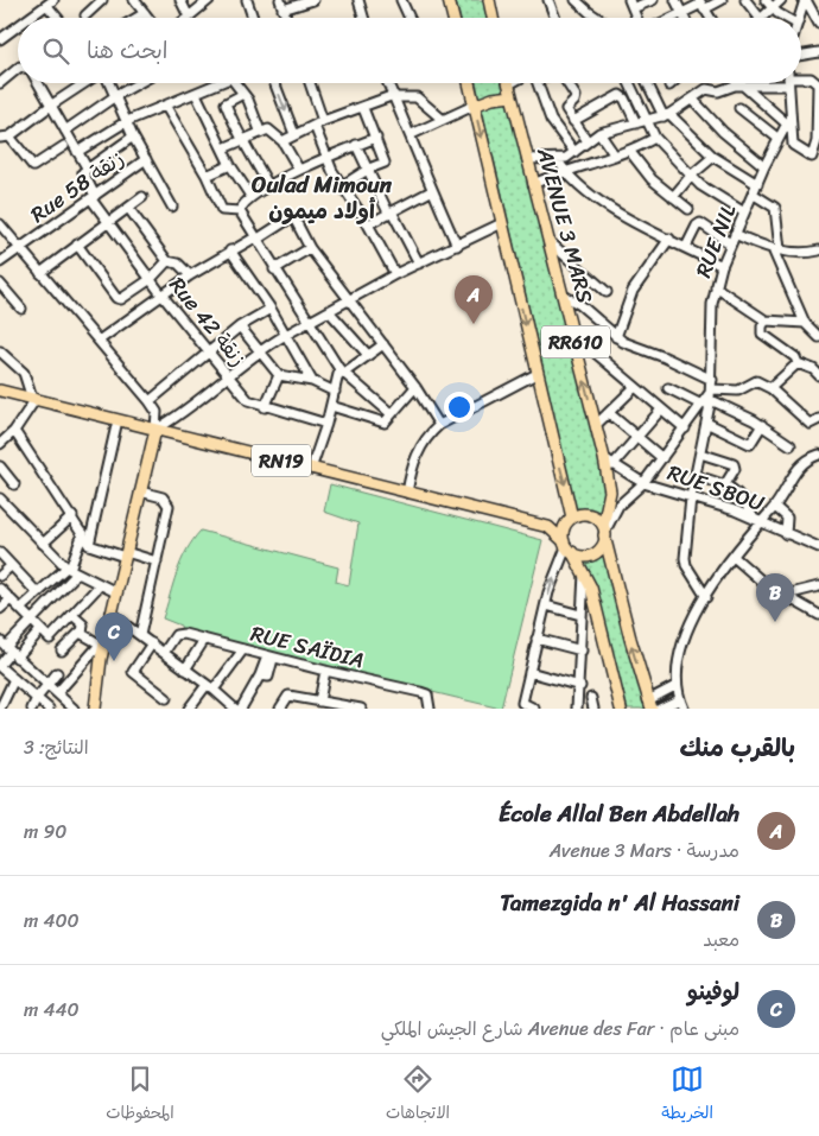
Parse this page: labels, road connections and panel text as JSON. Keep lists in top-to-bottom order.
{
  "streets": {
    "main road": ["AVENUE 3 MARS", "RR610", "RN19"],
    "street": [
      "Rue 58 زنقة",
      "RUE NIL",
      "Rue 42 زنقة",
      "RUE SBOU",
      "RUE SAÏDIA"
    ]
  },
  "crossings": [
    ["Rue 58 زنقة", "Rue 42 زنقة"],
    ["AVENUE 3 MARS", "RR610"],
    ["AVENUE 3 MARS", "RN19"],
    ["AVENUE 3 MARS", "RUE SBOU"],
    ["RUE NIL", "RUE SBOU"],
    ["RR610", "RN19"]
  ],
  "districts": ["Oulad Mimoun أولاد ميمون"],
  "page": {
    "search": "ابحث هنا",
    "pins": ["A", "B", "C"],
    "heading": ["بالقرب منك", "النتائج: 3"],
    "list": [
      {
        "mark": "A",
        "name": "École Allal Ben Abdellah",
        "note": "مدرسة · Avenue 3 Mars",
        "value": "90 m"
      },
      {
        "mark": "B",
        "name": "Tamezgida n' Al Hassani",
        "note": "معبد",
        "value": "400 m"
      },
      {
        "mark": "C",
        "name": "لوفينو",
        "note": "مبنى عام · Avenue des Far شارع الجيش الملكي",
        "value": "440 m"
      }
    ],
    "nav": ["الخريطة", "الاتجاهات", "المحفوظات"]
  }
}
